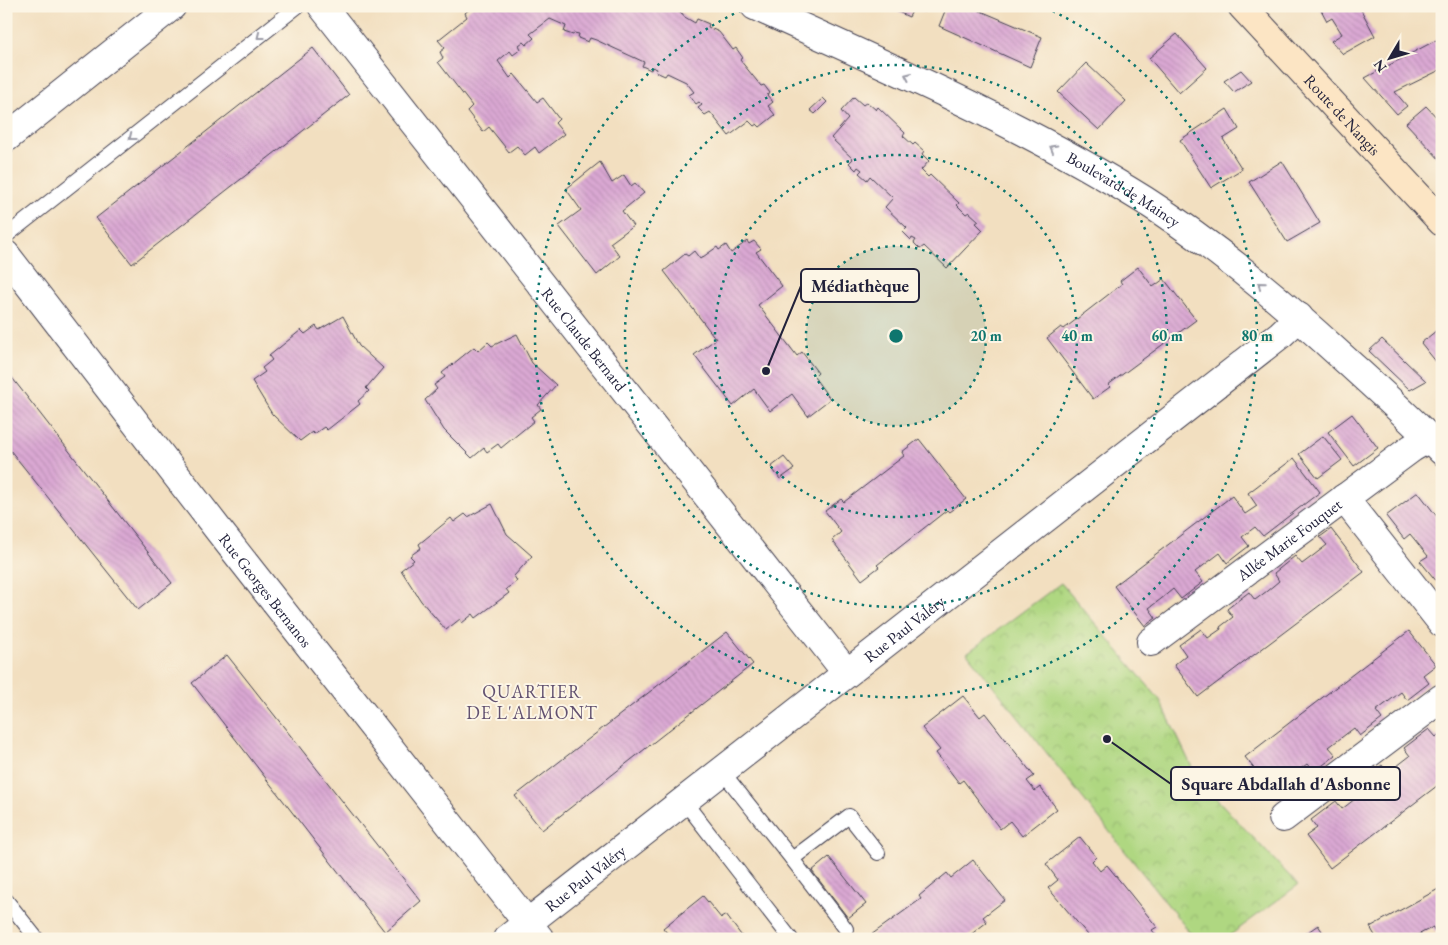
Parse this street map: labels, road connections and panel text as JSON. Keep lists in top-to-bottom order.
{
  "streets": {
    "main road": ["Route de Nangis"],
    "street": [
      "Boulevard de Maincy",
      "Rue Claude Bernard",
      "Allée Marie Fouquet",
      "Rue Georges Bernanos",
      "Rue Paul Valéry"
    ]
  },
  "crossings": [
    ["Boulevard de Maincy", "Allée Marie Fouquet"],
    ["Boulevard de Maincy", "Rue Paul Valéry"],
    ["Rue Claude Bernard", "Rue Paul Valéry"],
    ["Rue Georges Bernanos", "Rue Paul Valéry"]
  ],
  "one_way": ["Boulevard de Maincy"],
  "districts": ["QUARTIER DE L'ALMONT"],
  "places": ["Médiathèque", "Square Abdallah d'Asbonne"],
  "north": "bottom left",
  "rings": [
    "20 m",
    "40 m",
    "60 m",
    "80 m"
  ]
}
